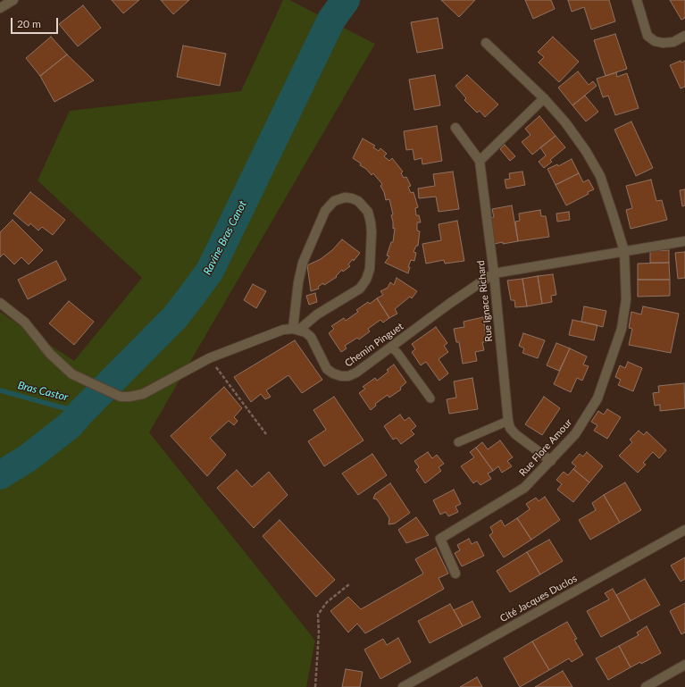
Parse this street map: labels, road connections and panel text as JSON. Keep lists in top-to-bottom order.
{
  "streets": {
    "street": [
      "Rue Ignace Richard",
      "Chemin Pinguet",
      "Rue Flore Amour",
      "Cité Jacques Duclos"
    ]
  },
  "crossings": [
    ["Rue Ignace Richard", "Chemin Pinguet"],
    ["Rue Ignace Richard", "Rue Flore Amour"],
    ["Chemin Pinguet", "Rue Flore Amour"]
  ],
  "water": ["Ravine Bras Canot", "Bras Castor"],
  "scale_bar": "20 m"
}
